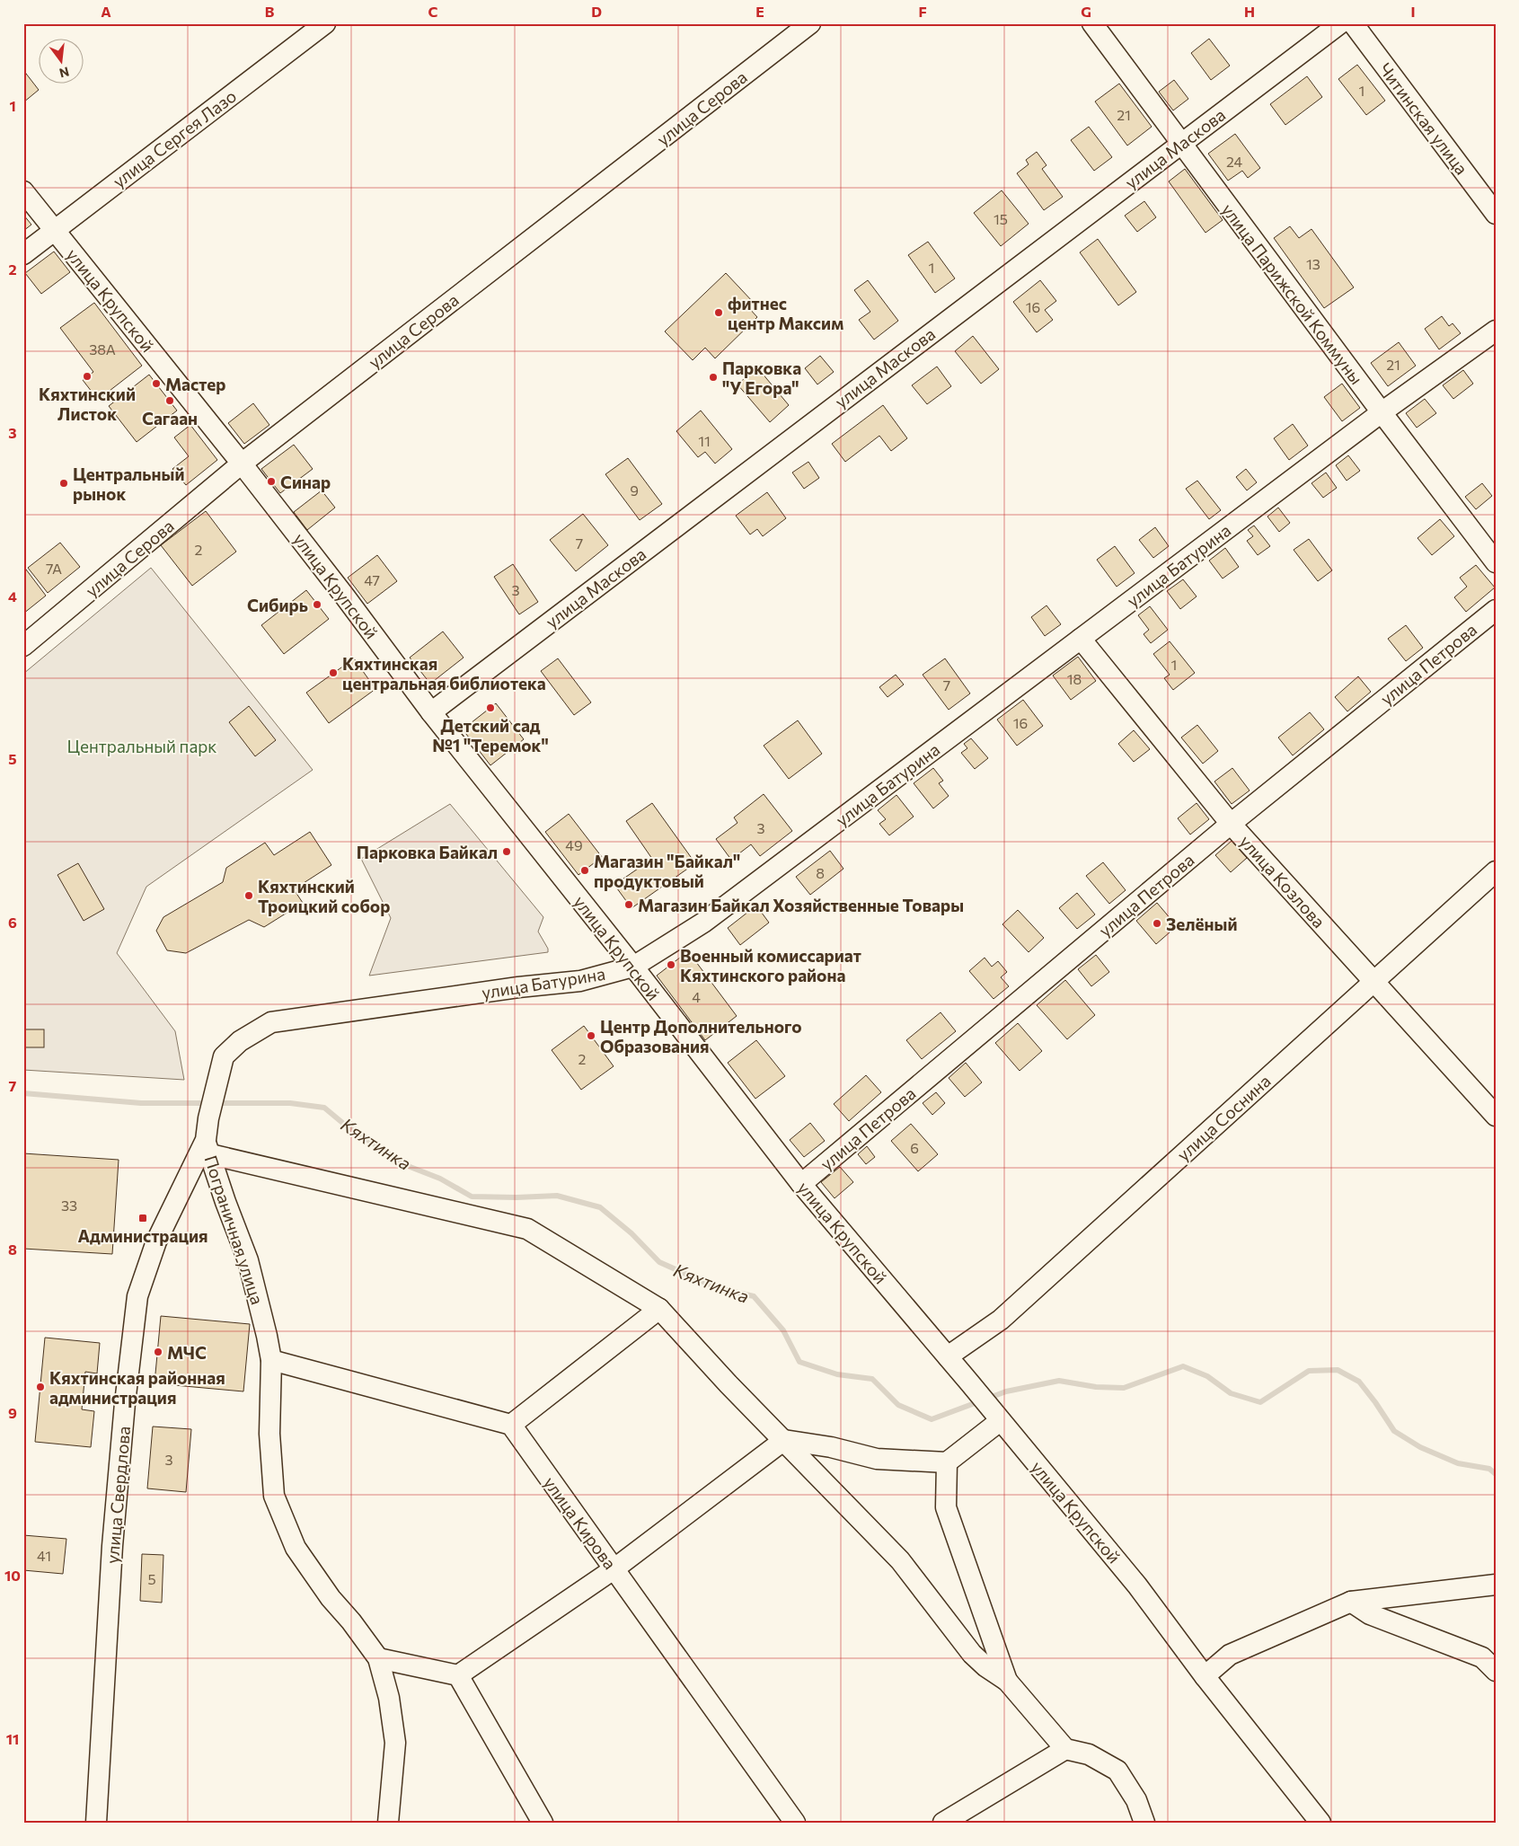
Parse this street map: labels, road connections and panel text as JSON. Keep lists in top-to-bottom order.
{
  "streets": {
    "street": [
      "улица Серова",
      "Читинская улица",
      "улица Сергея Лазо",
      "улица Маскова",
      "улица Парижской Коммуны",
      "улица Крупской",
      "улица Батурина",
      "улица Петрова",
      "улица Козлова",
      "улица Соснина",
      "Пограничная улица",
      "улица Свердлова",
      "улица Кирова"
    ]
  },
  "crossings": [
    ["улица Серова", "улица Крупской"],
    ["улица Сергея Лазо", "улица Крупской"],
    ["улица Маскова", "улица Парижской Коммуны"],
    ["улица Маскова", "улица Крупской"],
    ["улица Парижской Коммуны", "улица Батурина"],
    ["улица Крупской", "улица Батурина"],
    ["улица Крупской", "улица Петрова"],
    ["улица Крупской", "улица Соснина"],
    ["улица Батурина", "улица Козлова"],
    ["улица Батурина", "улица Свердлова"],
    ["улица Петрова", "улица Козлова"],
    ["улица Козлова", "улица Соснина"],
    ["Пограничная улица", "улица Свердлова"]
  ],
  "water": ["Кяхтинка"],
  "parks": ["Центральный парк"],
  "places": {
    "other": [
      "фитнес центр Максим",
      "Кяхтинский Листок",
      "Парковка \"У Егора\"",
      "Мастер",
      "Сагаан",
      "Синар",
      "Центральный рынок",
      "Сибирь",
      "Кяхтинская центральная библиотека",
      "Детский сад №1 \"Теремок\"",
      "Парковка Байкал",
      "Магазин \"Байкал\" продуктовый",
      "Кяхтинский Троицкий собор",
      "Магазин Байкал Хозяйственные Товары",
      "Зелёный",
      "Военный комиссариат Кяхтинского района",
      "Центр Дополнительного Образования",
      "МЧС",
      "Кяхтинская районная администрация"
    ],
    "transit": ["Администрация"]
  },
  "house_numbers": [
    "1",
    "21",
    "24",
    "15",
    "13",
    "1",
    "16",
    "38А",
    "21",
    "11",
    "9",
    "7",
    "2",
    "7А",
    "47",
    "3",
    "1",
    "18",
    "7",
    "16",
    "3",
    "49",
    "8",
    "4",
    "2",
    "6",
    "33",
    "3",
    "41",
    "5"
  ],
  "north": "bottom",
  "grid": {
    "columns": [
      "A",
      "B",
      "C",
      "D",
      "E",
      "F",
      "G",
      "H",
      "I"
    ],
    "rows": [
      "1",
      "2",
      "3",
      "4",
      "5",
      "6",
      "7",
      "8",
      "9",
      "10",
      "11"
    ]
  }
}
